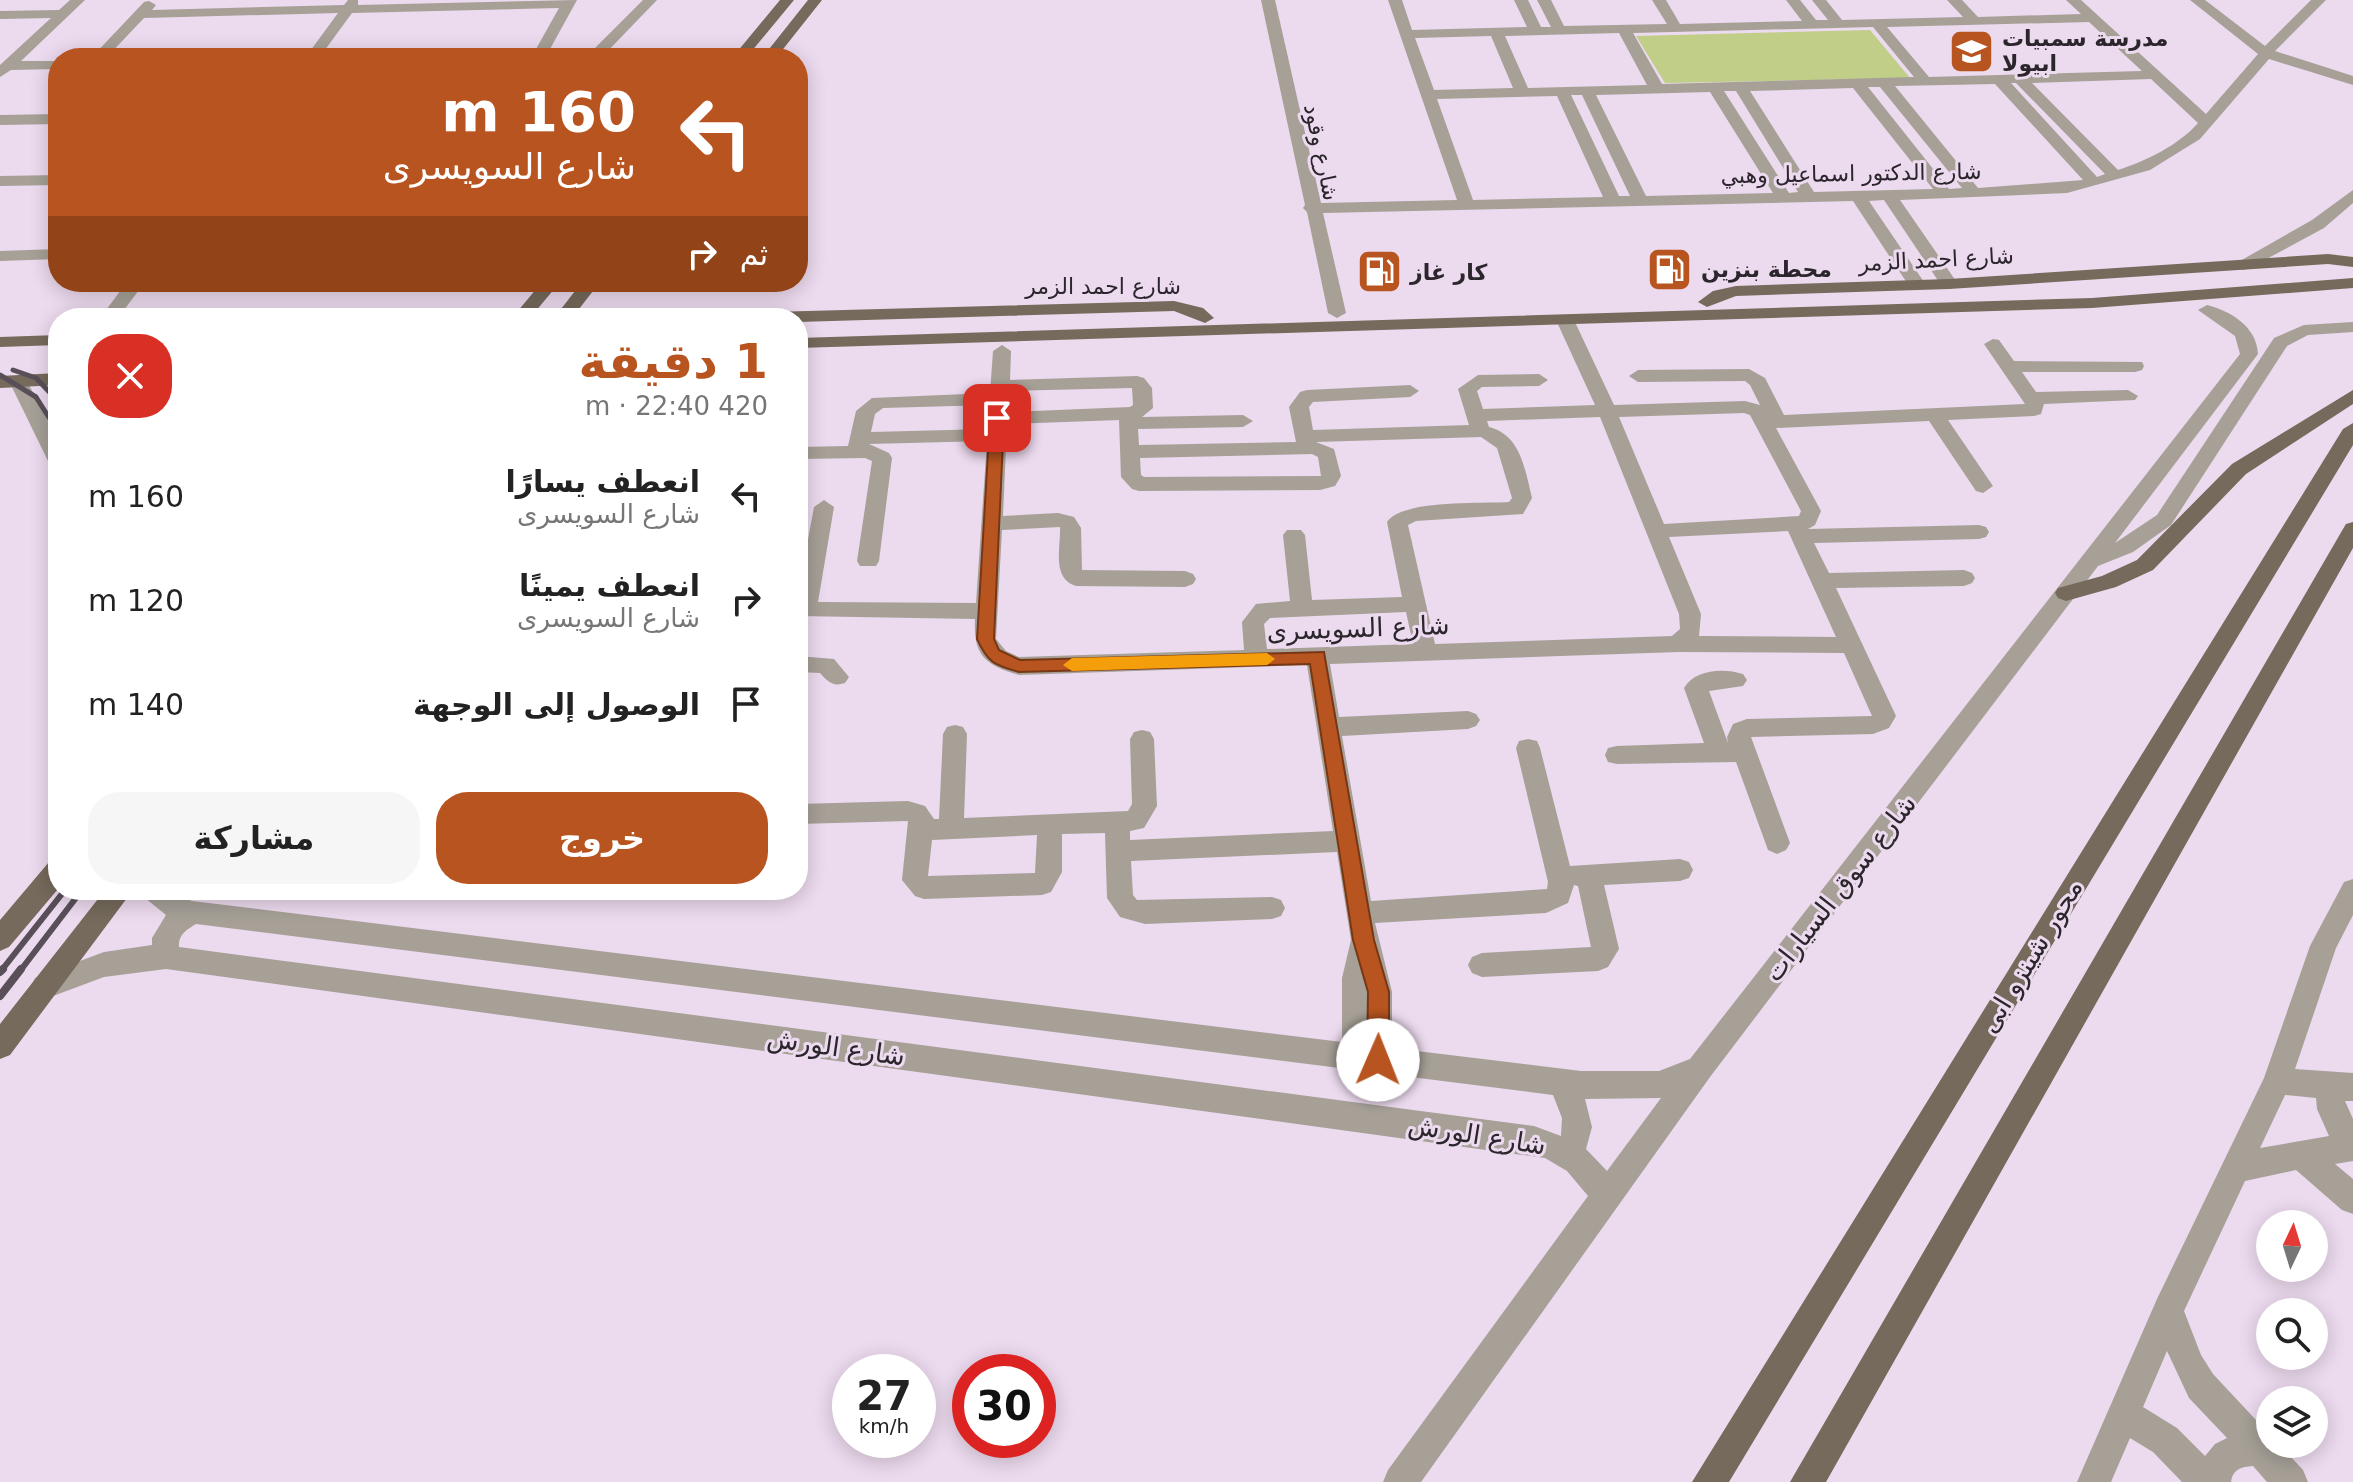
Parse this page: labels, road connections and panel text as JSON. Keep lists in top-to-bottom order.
{
  "streets": {
    "main road": ["شارع احمد الزمر", "محور شينزو ابى"],
    "street": [
      "شارع وقود",
      "شارع الدكتور اسماعيل وهبي",
      "شارع السويسرى",
      "شارع سوق السيارات",
      "شارع الورش"
    ]
  },
  "crossings": [
    ["شارع وقود", "شارع الدكتور اسماعيل وهبي"],
    ["شارع وقود", "شارع احمد الزمر"],
    ["شارع احمد الزمر", "شارع السويسرى"],
    ["شارع احمد الزمر", "شارع سوق السيارات"],
    ["شارع سوق السيارات", "شارع الورش"]
  ],
  "places": {
    "school or university": ["مدرسة سمبيات ابيولا"],
    "fuel station": ["محطة بنزين", "كار غاز"]
  },
  "north": "top",
  "page": {
    "turn": ["160 m", "شارع السويسرى"],
    "then": "ثم",
    "heading": ["1 دقيقة", "420 m · 22:40"],
    "list": [
      {
        "name": "انعطف يسارًا",
        "note": "شارع السويسرى",
        "value": "160 m"
      },
      {
        "name": "انعطف يمينًا",
        "note": "شارع السويسرى",
        "value": "120 m"
      },
      {
        "name": "الوصول إلى الوجهة",
        "value": "140 m"
      }
    ],
    "buttons": ["خروج", "مشاركة"],
    "speed": "27 km/h",
    "limit": "30"
  }
}
